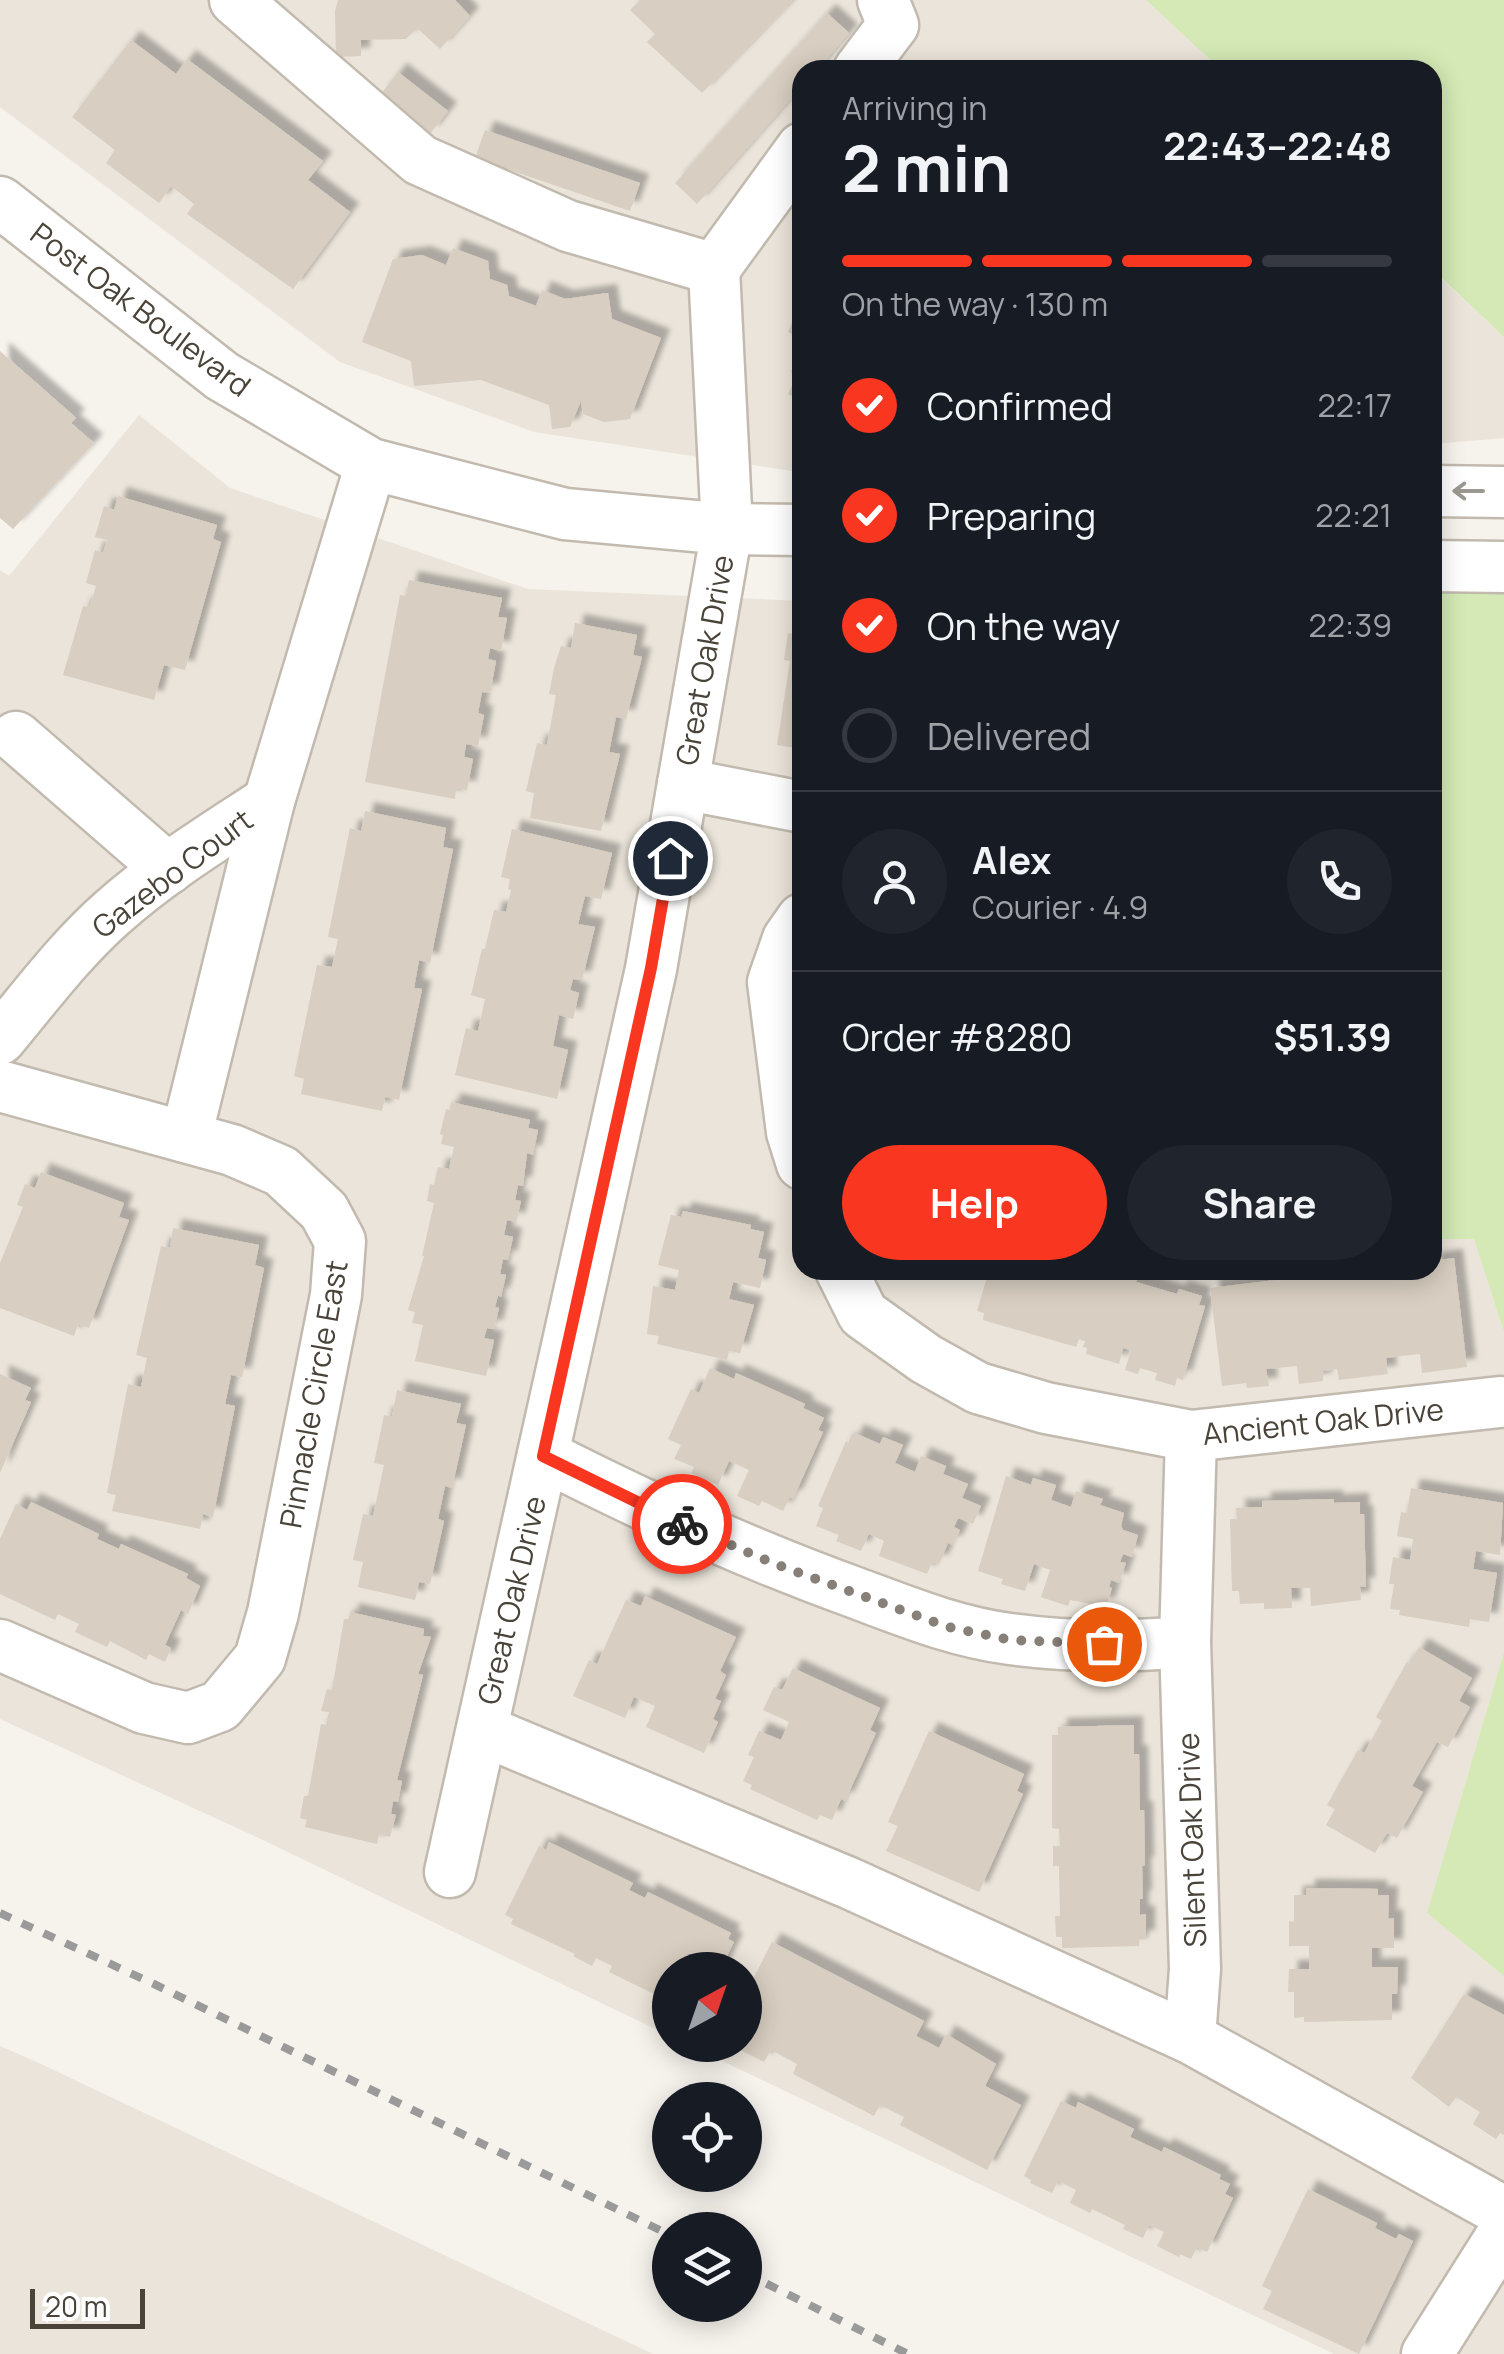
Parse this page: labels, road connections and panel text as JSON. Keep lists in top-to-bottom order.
{
  "streets": {
    "street": [
      "Post Oak Boulevard",
      "Great Oak Drive",
      "Gazebo Court",
      "Pinnacle Circle East",
      "Ancient Oak Drive",
      "Silent Oak Drive"
    ]
  },
  "crossings": [
    ["Post Oak Boulevard", "Great Oak Drive"],
    ["Great Oak Drive", "Silent Oak Drive"],
    ["Ancient Oak Drive", "Silent Oak Drive"]
  ],
  "scale_bar": "20 m",
  "north": "top right",
  "page": {
    "heading": ["2 min", "Arriving in", "22:43–22:48"],
    "panel": [
      "Alex",
      "Courier · 4.9",
      "Order #8280",
      "$51.39"
    ],
    "bar": "On the way · 130 m",
    "list": [
      ["Confirmed", "22:17"],
      ["Preparing", "22:21"],
      ["On the way", "22:39"],
      "Delivered"
    ],
    "buttons": ["Help", "Share"],
    "scale": "20 m"
  }
}
